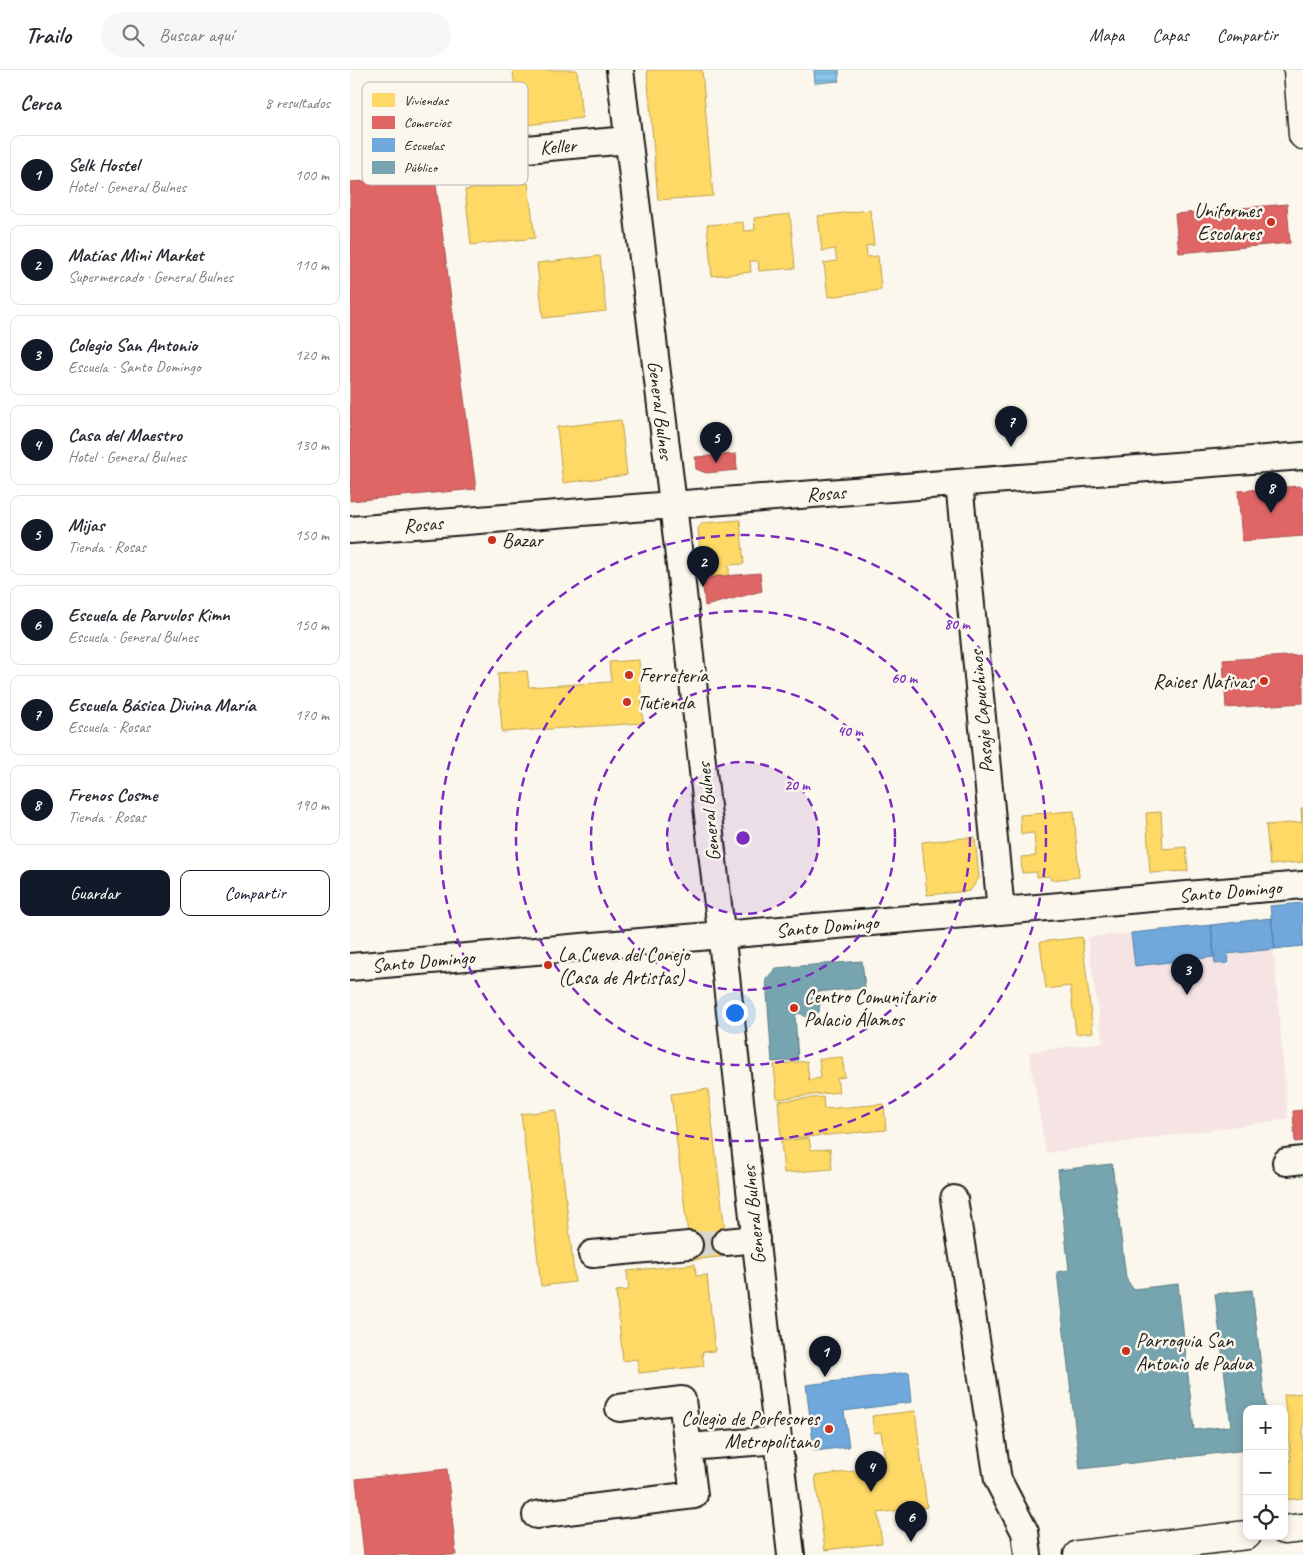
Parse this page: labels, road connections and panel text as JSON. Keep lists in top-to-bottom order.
{
  "streets": {
    "street": [
      "Keller",
      "General Bulnes",
      "Rosas",
      "Pasaje Capuchinos",
      "Santo Domingo"
    ]
  },
  "crossings": [
    ["Keller", "General Bulnes"],
    ["General Bulnes", "Rosas"],
    ["General Bulnes", "Santo Domingo"],
    ["Rosas", "Pasaje Capuchinos"],
    ["Pasaje Capuchinos", "Santo Domingo"]
  ],
  "places": [
    "Uniformes Escolares",
    "Bazar",
    "Ferretería",
    "Raices Nativas",
    "Tutienda",
    "La Cueva del Conejo (Casa de Artistas)",
    "Centro Comunitario Palacio Álamos",
    "Parroquia San Antonio de Padua",
    "Colegio de Porfesores Metropolitano"
  ],
  "legend": [
    "Viviendas",
    "Comercios",
    "Escuelas",
    "Público"
  ],
  "page": {
    "header": "Trailo",
    "search": "Buscar aquí",
    "nav": ["Mapa", "Capas", "Compartir"],
    "heading": ["Cerca", "8 resultados"],
    "list": [
      {
        "mark": "1",
        "name": "Selk Hostel",
        "note": "Hotel · General Bulnes",
        "value": "100 m"
      },
      {
        "mark": "2",
        "name": "Matías Mini Market",
        "note": "Supermercado · General Bulnes",
        "value": "110 m"
      },
      {
        "mark": "3",
        "name": "Colegio San Antonio",
        "note": "Escuela · Santo Domingo",
        "value": "120 m"
      },
      {
        "mark": "4",
        "name": "Casa del Maestro",
        "note": "Hotel · General Bulnes",
        "value": "130 m"
      },
      {
        "mark": "5",
        "name": "Mijas",
        "note": "Tienda · Rosas",
        "value": "150 m"
      },
      {
        "mark": "6",
        "name": "Escuela de Parvulos Kimn",
        "note": "Escuela · General Bulnes",
        "value": "150 m"
      },
      {
        "mark": "7",
        "name": "Escuela Básica Divina María",
        "note": "Escuela · Rosas",
        "value": "170 m"
      },
      {
        "mark": "8",
        "name": "Frenos Cosme",
        "note": "Tienda · Rosas",
        "value": "190 m"
      }
    ],
    "pins": [
      "7",
      "5",
      "8",
      "2",
      "3",
      "1",
      "4",
      "6"
    ],
    "buttons": ["Guardar", "Compartir"],
    "map_buttons": ["+", "−"]
  },
  "rings": [
    "80 m",
    "60 m",
    "40 m",
    "20 m"
  ]
}
